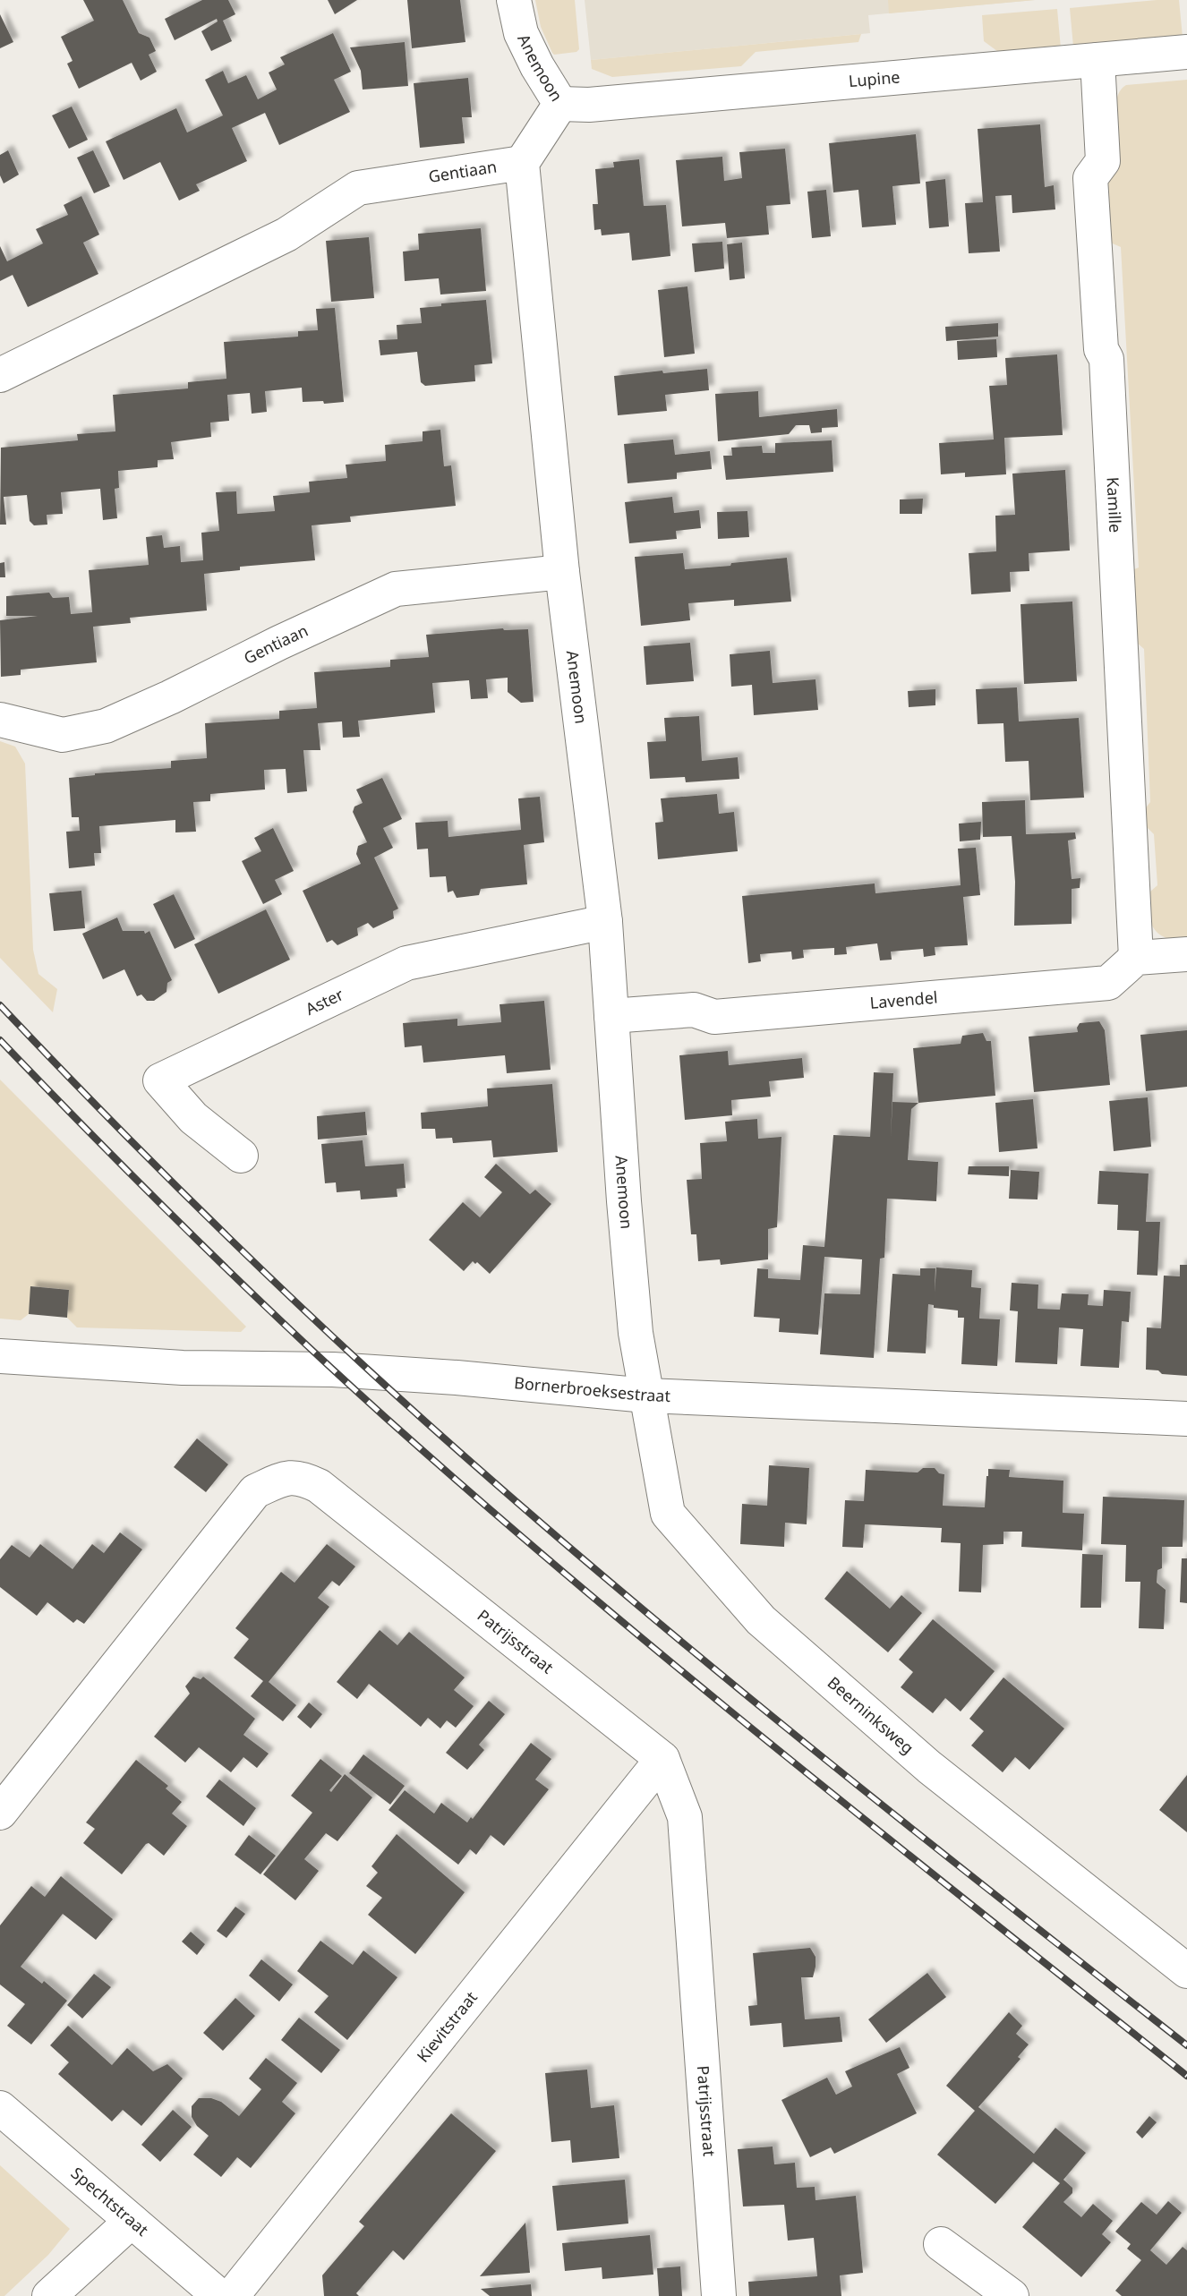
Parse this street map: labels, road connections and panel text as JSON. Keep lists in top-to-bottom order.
{
  "streets": {
    "street": [
      "Anemoon",
      "Lupine",
      "Gentiaan",
      "Kamille",
      "Lavendel",
      "Aster",
      "Bornerbroeksestraat",
      "Patrijsstraat",
      "Beerninksweg",
      "Kievitstraat",
      "Spechtstraat"
    ]
  },
  "crossings": [
    ["Anemoon", "Lupine"],
    ["Anemoon", "Gentiaan"],
    ["Anemoon", "Lavendel"],
    ["Anemoon", "Aster"],
    ["Anemoon", "Bornerbroeksestraat"],
    ["Anemoon", "Beerninksweg"],
    ["Lupine", "Kamille"],
    ["Kamille", "Lavendel"],
    ["Bornerbroeksestraat", "Beerninksweg"],
    ["Patrijsstraat", "Kievitstraat"]
  ]
}
